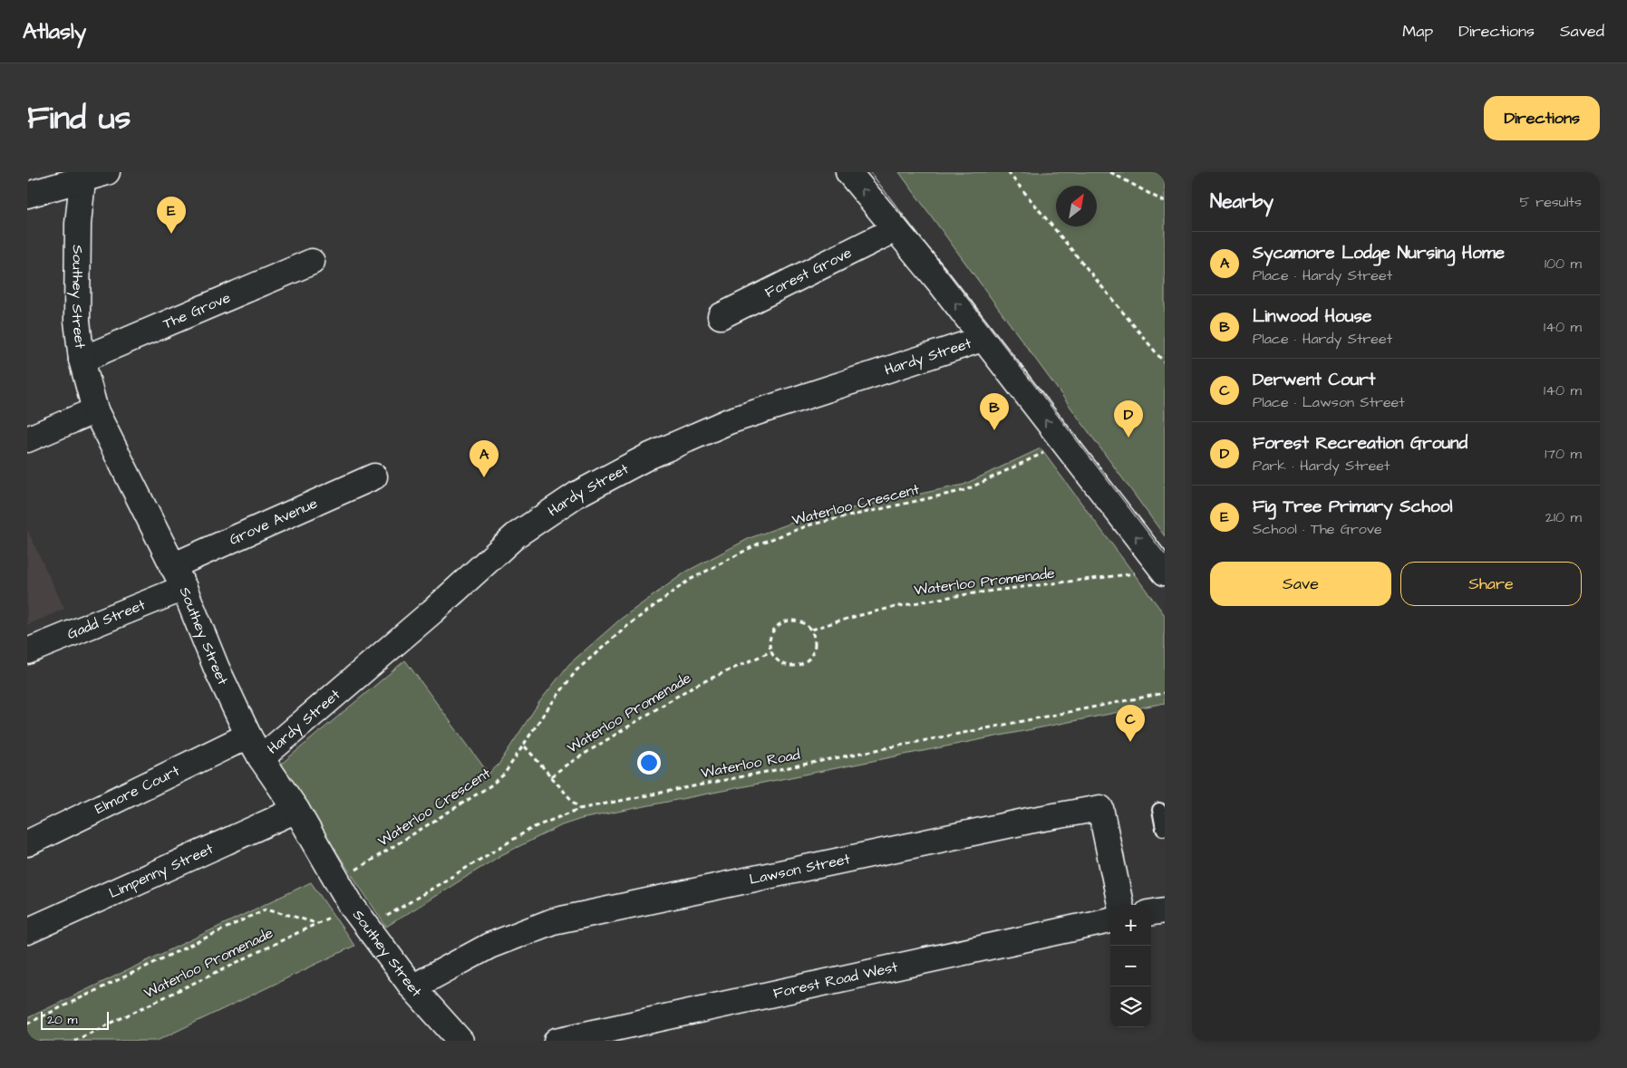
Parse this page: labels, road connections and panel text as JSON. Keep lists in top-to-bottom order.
{
  "streets": {
    "street": [
      "Forest Grove",
      "Southey Street",
      "The Grove",
      "Hardy Street",
      "Grove Avenue",
      "Gadd Street",
      "Elmore Court",
      "Lawson Street",
      "Limpenny Street",
      "Forest Road West"
    ],
    "path": ["Waterloo Crescent", "Waterloo Promenade", "Waterloo Road"]
  },
  "crossings": [
    ["Southey Street", "The Grove"],
    ["Southey Street", "Hardy Street"],
    ["Southey Street", "Waterloo Crescent"],
    ["Southey Street", "Grove Avenue"],
    ["Southey Street", "Waterloo Promenade"],
    ["Southey Street", "Gadd Street"],
    ["Southey Street", "Waterloo Road"],
    ["Southey Street", "Elmore Court"],
    ["Southey Street", "Lawson Street"],
    ["Southey Street", "Limpenny Street"]
  ],
  "scale_bar": "20 m",
  "north": "top right",
  "page": {
    "header": "Atlasly",
    "nav": ["Map", "Directions", "Saved"],
    "title": "Find us",
    "buttons": [
      "Directions",
      ["Save", "Share"]
    ],
    "heading": ["Nearby", "5 results"],
    "pins": [
      "E",
      "B",
      "D",
      "A",
      "C"
    ],
    "list": [
      {
        "mark": "A",
        "name": "Sycamore Lodge Nursing Home",
        "note": "Place · Hardy Street",
        "value": "100 m"
      },
      {
        "mark": "B",
        "name": "Linwood House",
        "note": "Place · Hardy Street",
        "value": "140 m"
      },
      {
        "mark": "C",
        "name": "Derwent Court",
        "note": "Place · Lawson Street",
        "value": "140 m"
      },
      {
        "mark": "D",
        "name": "Forest Recreation Ground",
        "note": "Park · Hardy Street",
        "value": "170 m"
      },
      {
        "mark": "E",
        "name": "Fig Tree Primary School",
        "note": "School · The Grove",
        "value": "210 m"
      }
    ],
    "map_buttons": ["+", "−"],
    "scale": "20 m"
  }
}
